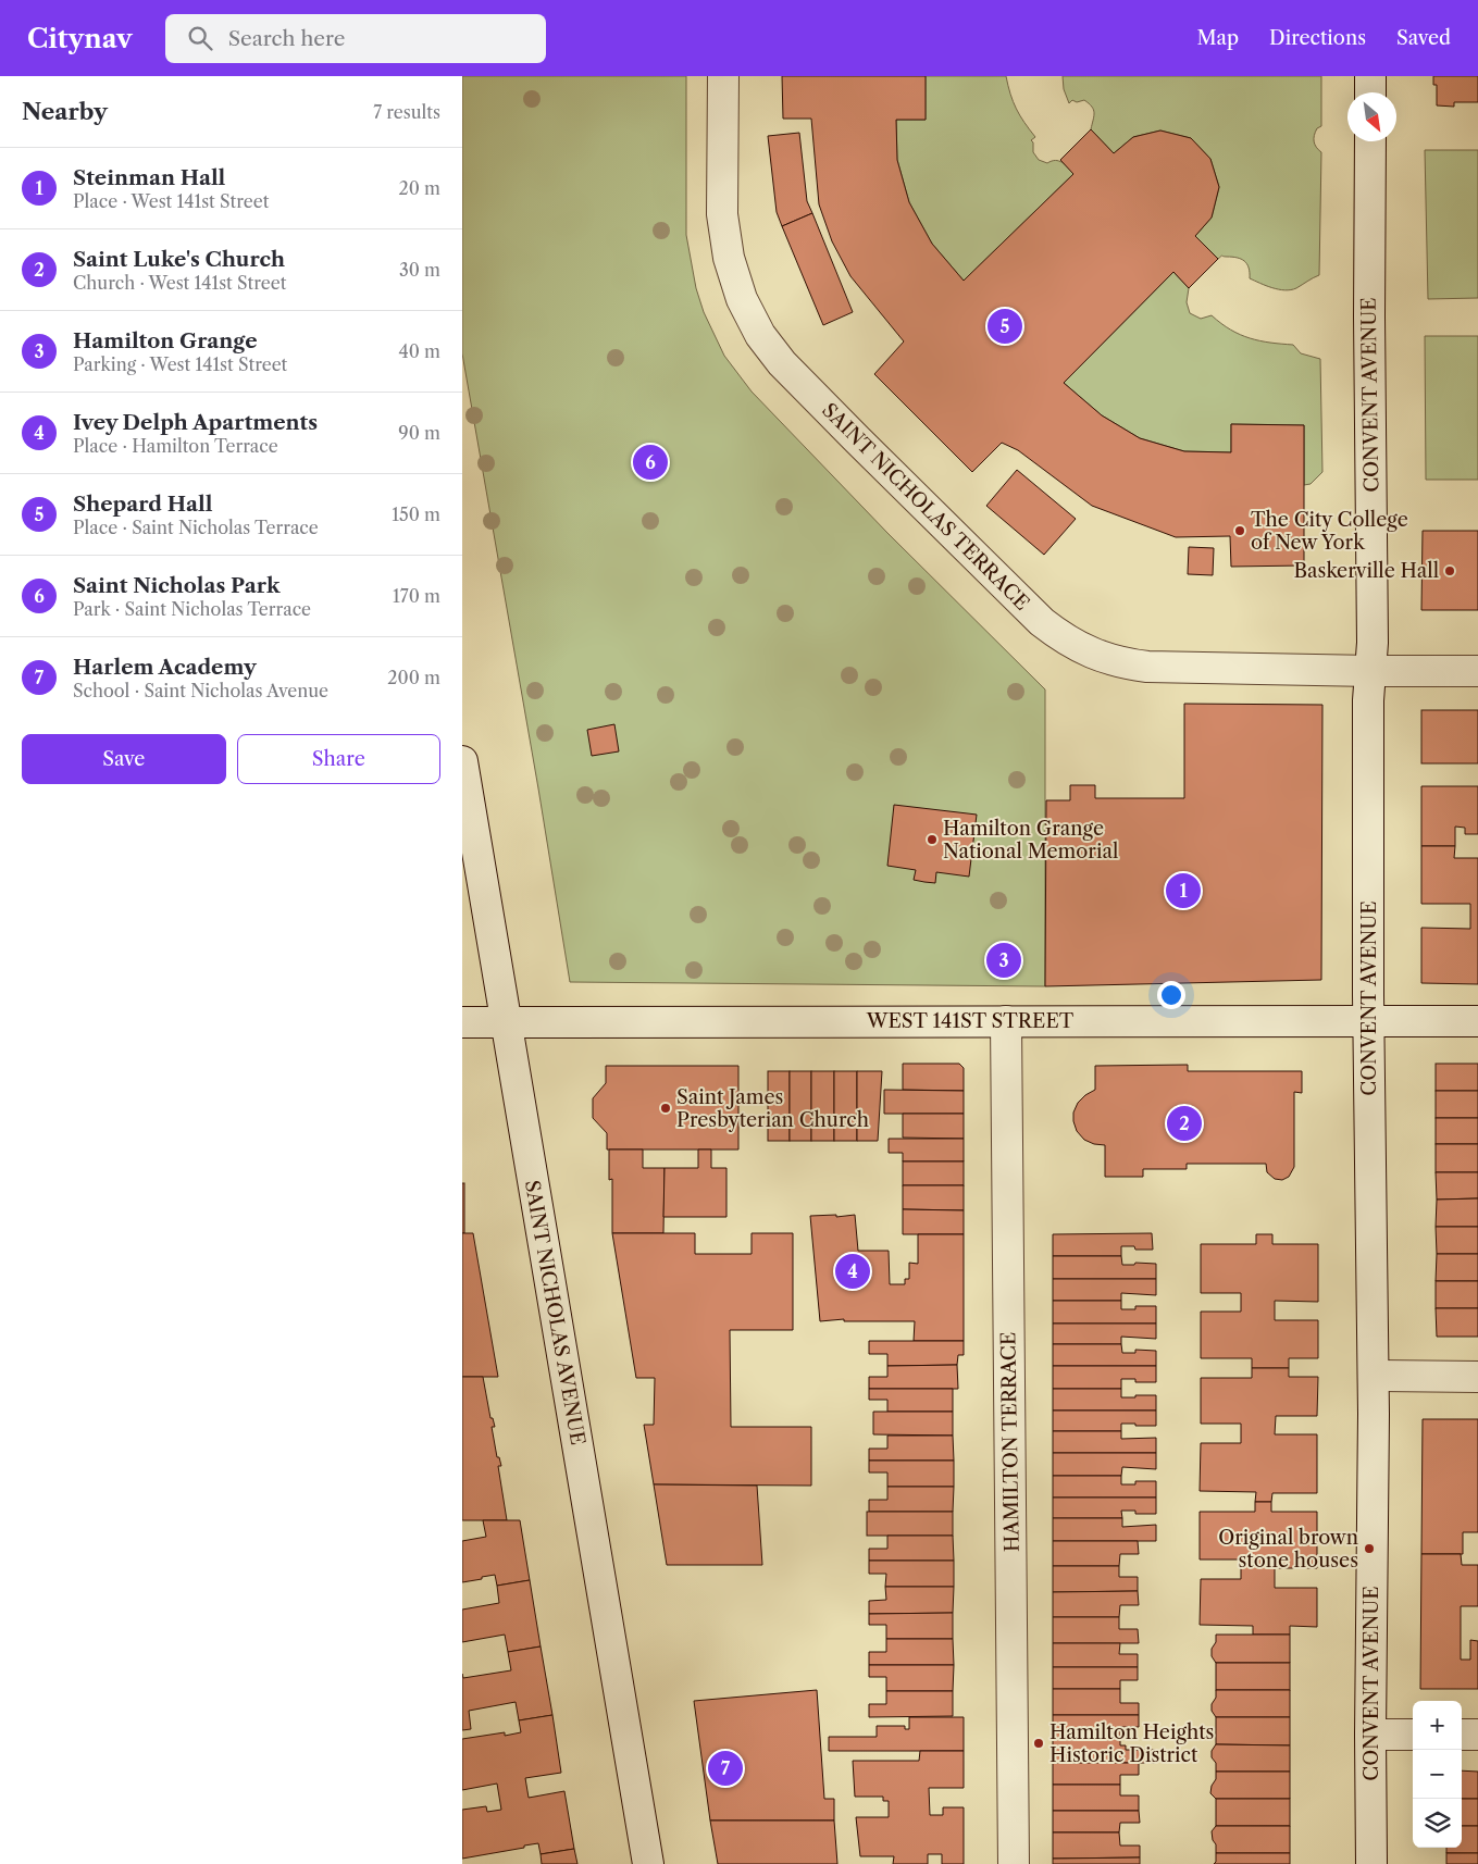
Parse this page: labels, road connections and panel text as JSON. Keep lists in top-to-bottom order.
{
  "streets": {
    "street": [
      "CONVENT AVENUE",
      "SAINT NICHOLAS TERRACE",
      "WEST 141ST STREET",
      "SAINT NICHOLAS AVENUE",
      "HAMILTON TERRACE"
    ]
  },
  "crossings": [
    ["CONVENT AVENUE", "SAINT NICHOLAS TERRACE"],
    ["CONVENT AVENUE", "WEST 141ST STREET"],
    ["WEST 141ST STREET", "SAINT NICHOLAS AVENUE"],
    ["WEST 141ST STREET", "HAMILTON TERRACE"]
  ],
  "places": [
    "The City College of New York",
    "Baskerville Hall",
    "Hamilton Grange National Memorial",
    "Saint James Presbyterian Church",
    "Original brown stone houses",
    "Hamilton Heights Historic District"
  ],
  "north": "bottom right",
  "page": {
    "header": "Citynav",
    "search": "Search here",
    "nav": ["Map", "Directions", "Saved"],
    "heading": ["Nearby", "7 results"],
    "list": [
      {
        "mark": "1",
        "name": "Steinman Hall",
        "note": "Place · West 141st Street",
        "value": "20 m"
      },
      {
        "mark": "2",
        "name": "Saint Luke's Church",
        "note": "Church · West 141st Street",
        "value": "30 m"
      },
      {
        "mark": "3",
        "name": "Hamilton Grange",
        "note": "Parking · West 141st Street",
        "value": "40 m"
      },
      {
        "mark": "4",
        "name": "Ivey Delph Apartments",
        "note": "Place · Hamilton Terrace",
        "value": "90 m"
      },
      {
        "mark": "5",
        "name": "Shepard Hall",
        "note": "Place · Saint Nicholas Terrace",
        "value": "150 m"
      },
      {
        "mark": "6",
        "name": "Saint Nicholas Park",
        "note": "Park · Saint Nicholas Terrace",
        "value": "170 m"
      },
      {
        "mark": "7",
        "name": "Harlem Academy",
        "note": "School · Saint Nicholas Avenue",
        "value": "200 m"
      }
    ],
    "pins": [
      "5",
      "6",
      "1",
      "3",
      "2",
      "4",
      "7"
    ],
    "buttons": ["Save", "Share"],
    "map_buttons": ["+", "−"]
  }
}
